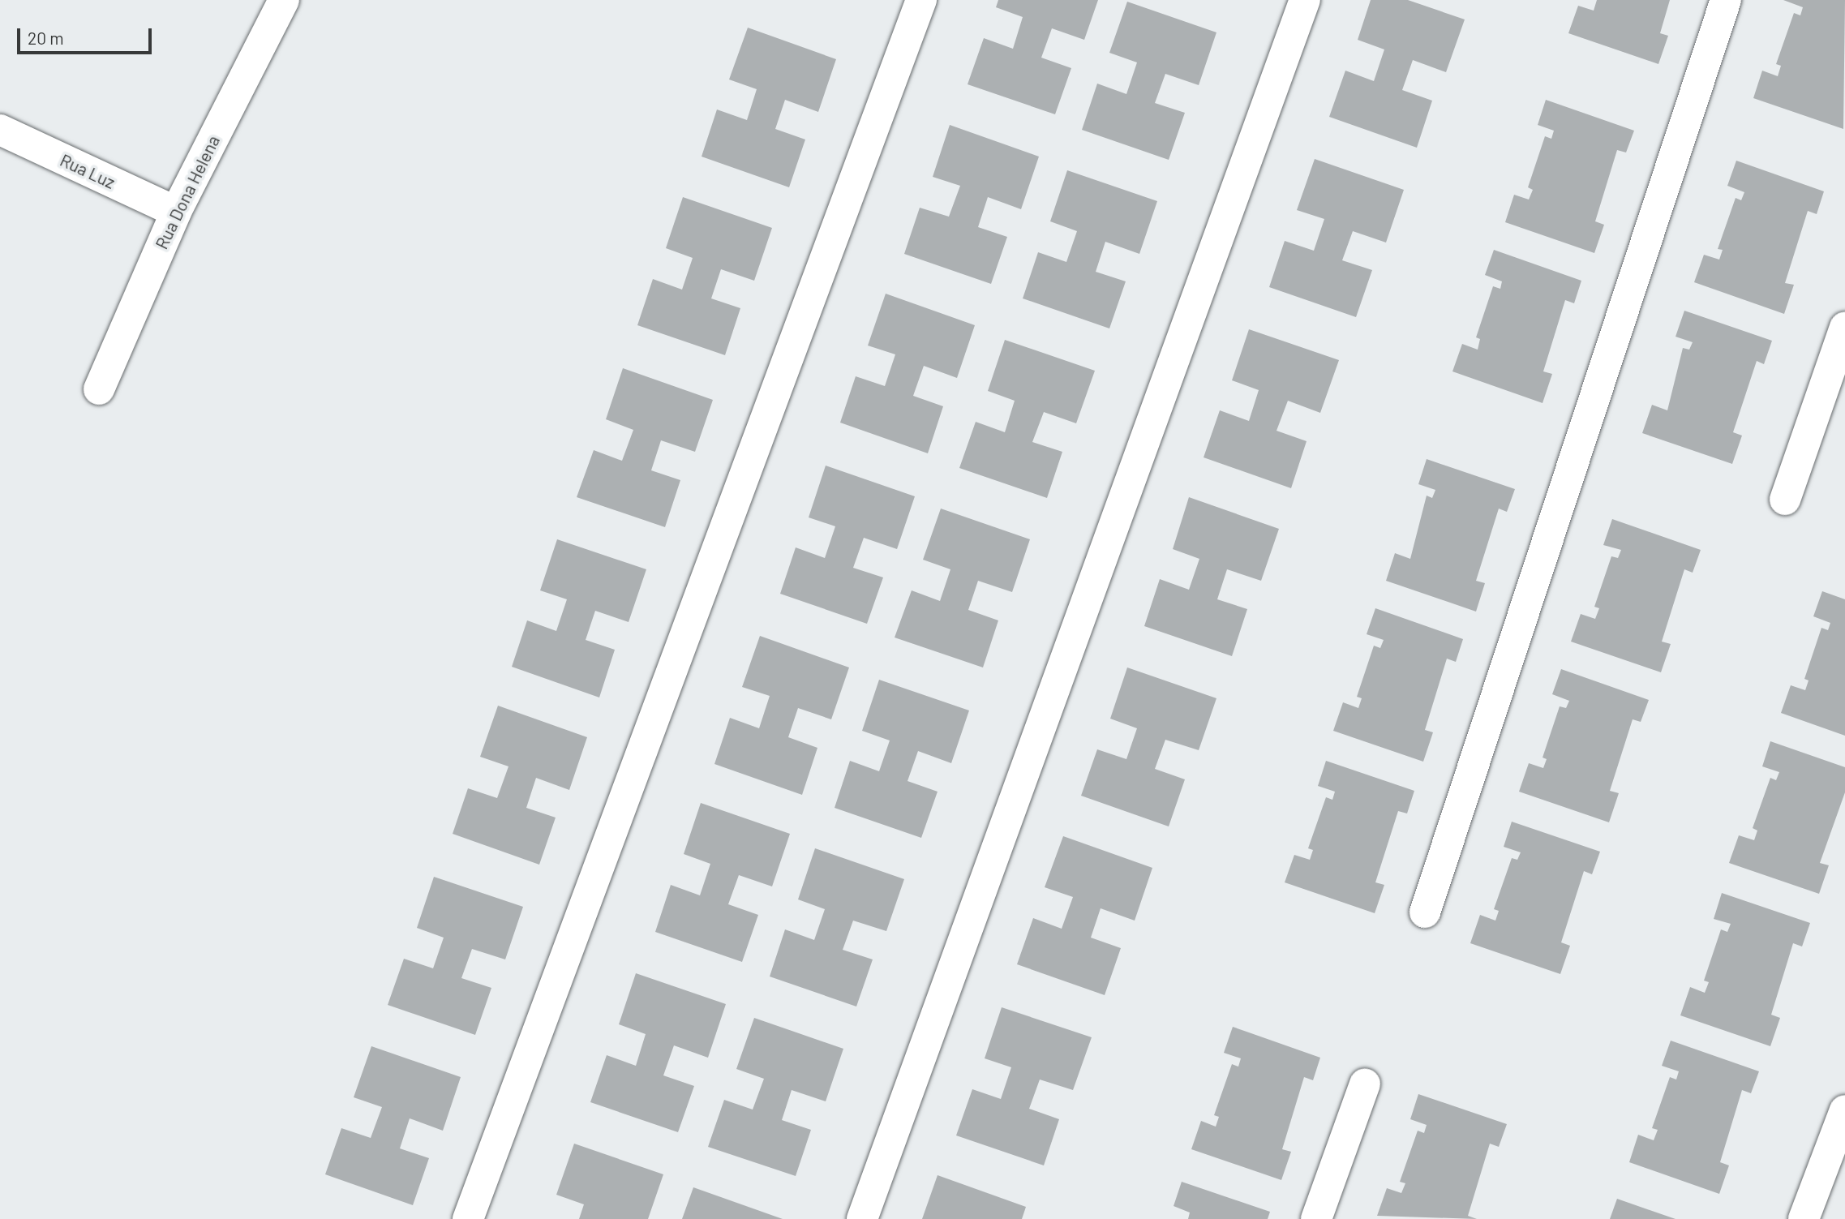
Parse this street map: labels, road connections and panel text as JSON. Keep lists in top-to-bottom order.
{
  "streets": {
    "street": ["Rua Luz", "Rua Dona Helena"]
  },
  "crossings": [
    ["Rua Luz", "Rua Dona Helena"]
  ],
  "scale_bar": "20 m"
}
